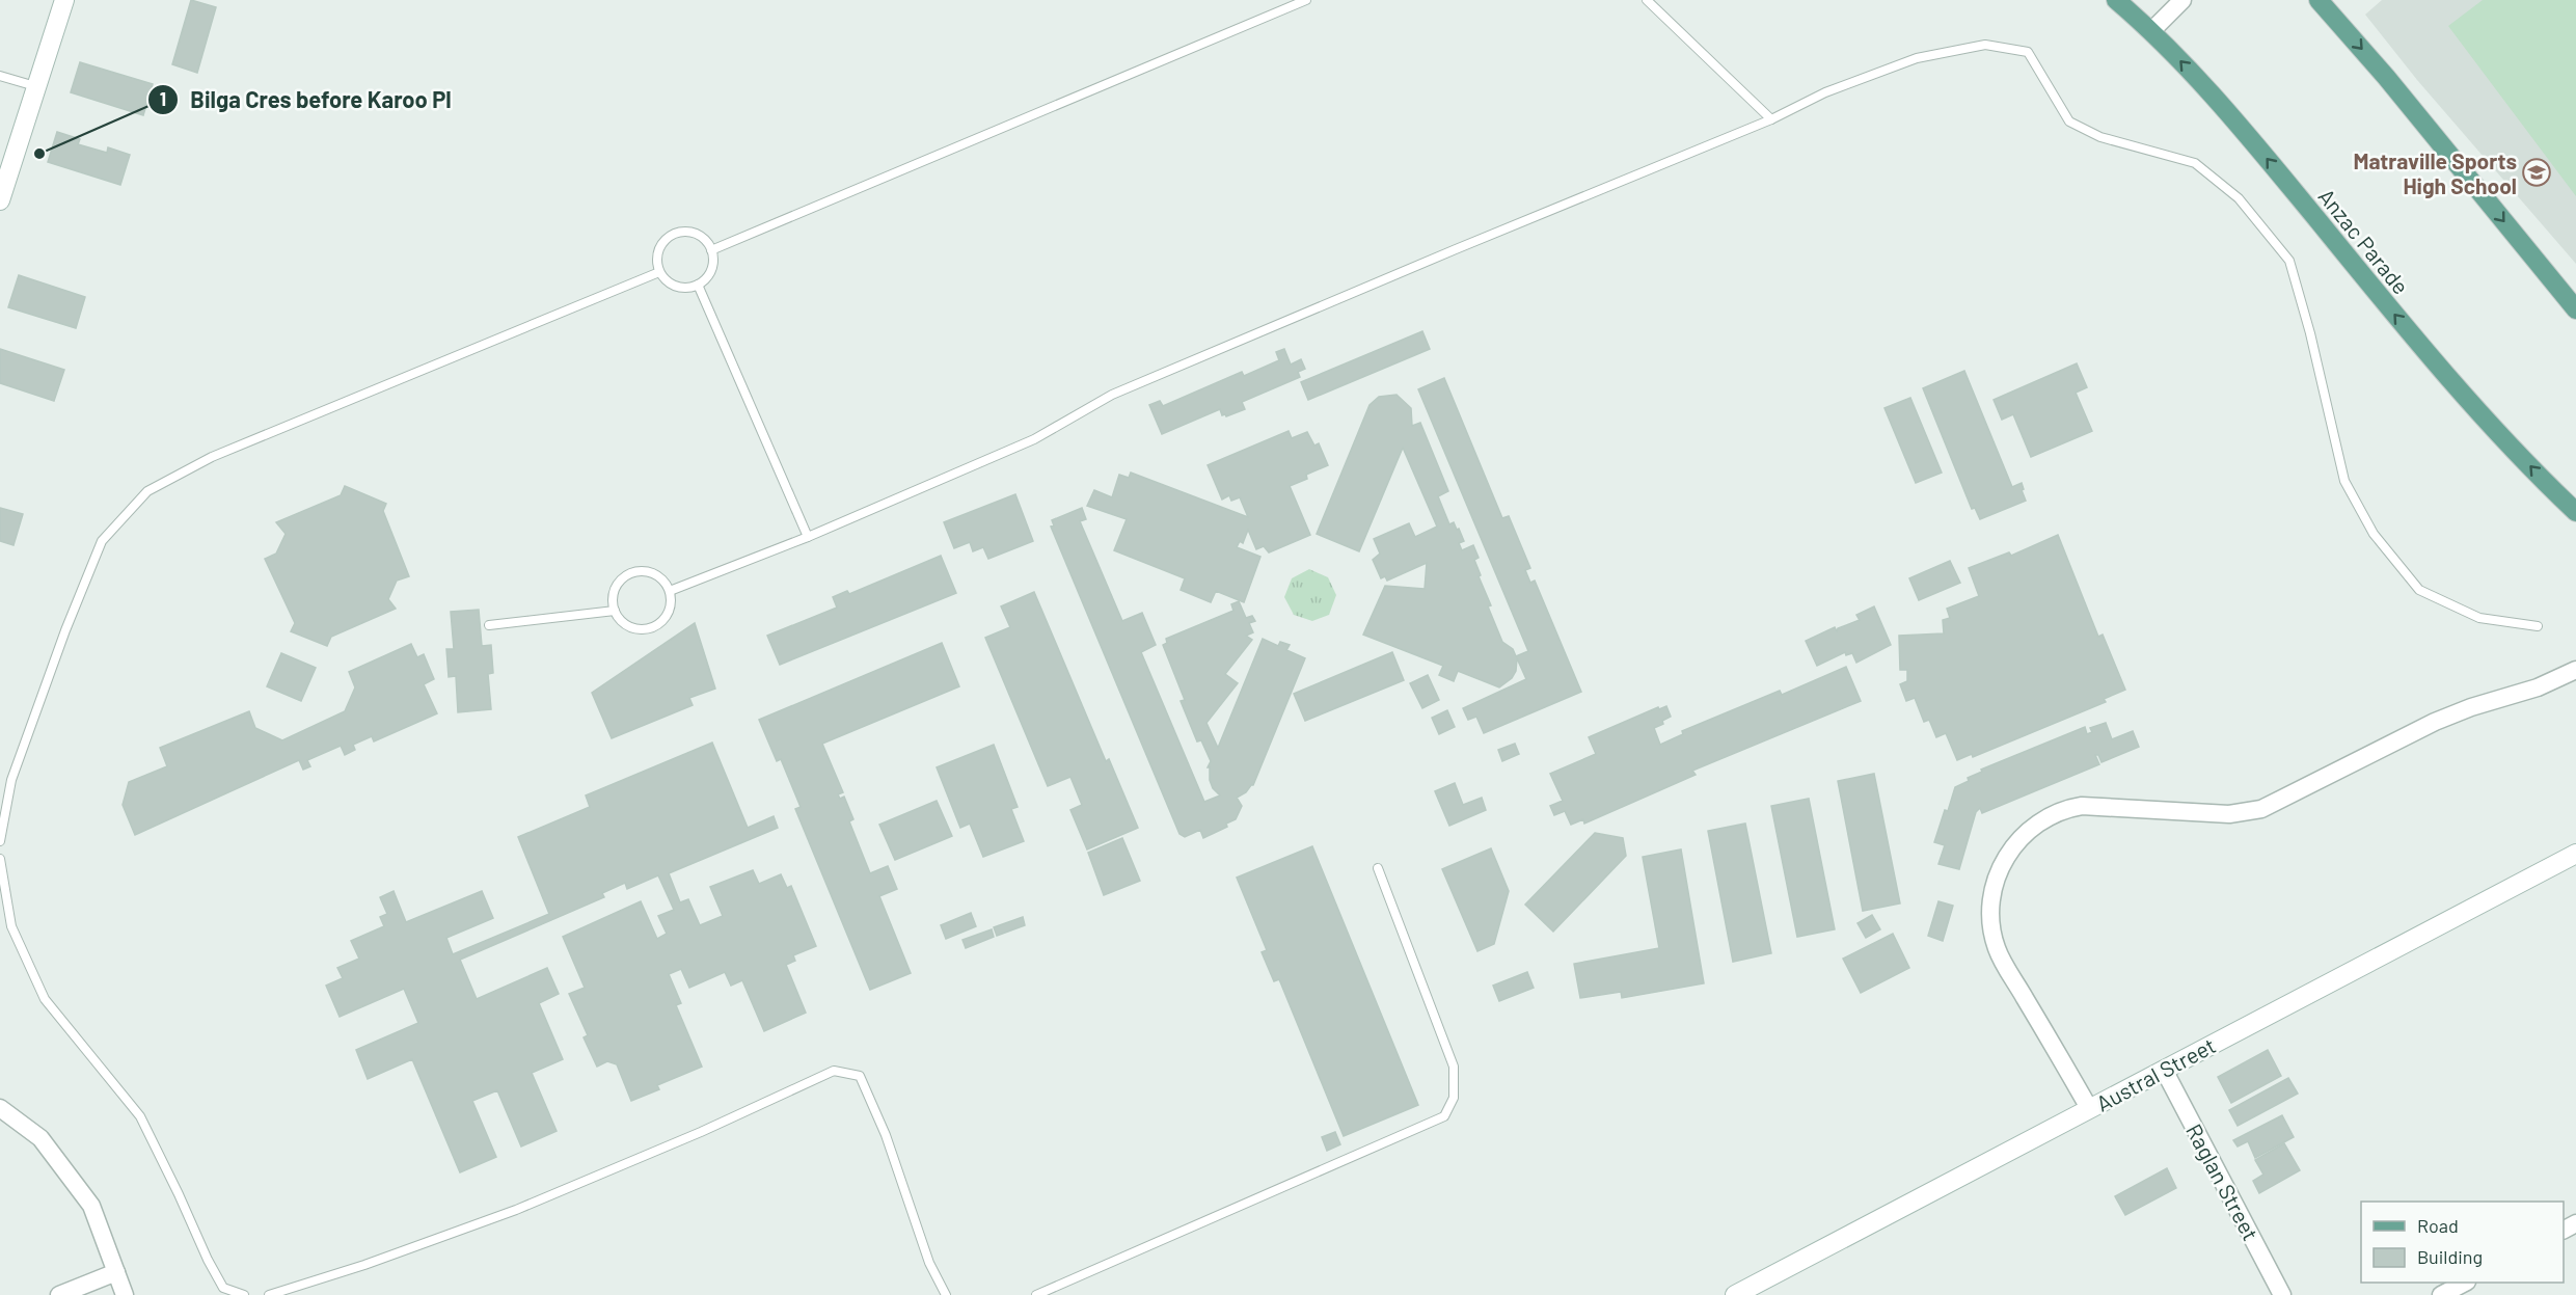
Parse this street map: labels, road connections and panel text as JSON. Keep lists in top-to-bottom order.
{
  "streets": {
    "main road": ["Anzac Parade"],
    "street": ["Austral Street", "Raglan Street"]
  },
  "crossings": [
    ["Austral Street", "Raglan Street"]
  ],
  "places": {
    "other": ["Bilga Cres before Karoo Pl"],
    "school or university": ["Matraville Sports High School"]
  },
  "legend": ["Road", "Building"]
}
